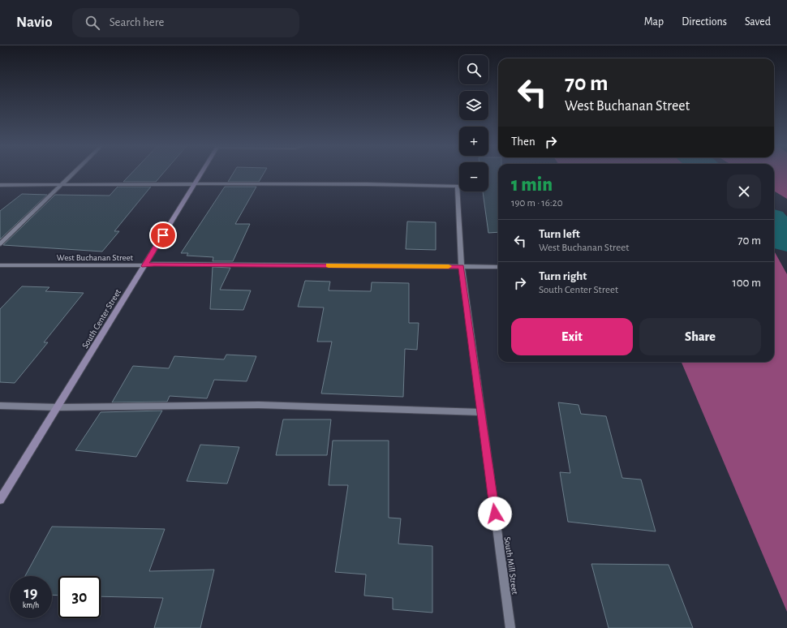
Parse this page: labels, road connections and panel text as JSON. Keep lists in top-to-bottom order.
{
  "streets": {
    "main road": ["South Center Street"],
    "street": ["West Buchanan Street", "South Mill Street"]
  },
  "crossings": [
    ["West Buchanan Street", "South Center Street"],
    ["West Buchanan Street", "South Mill Street"],
    ["South Center Street", "South Mill Street"]
  ],
  "page": {
    "header": "Navio",
    "search": "Search here",
    "nav": ["Map", "Directions", "Saved"],
    "map_buttons": ["+", "−"],
    "turn": ["70 m", "West Buchanan Street"],
    "then": "Then",
    "heading": ["1 min", "190 m · 16:20"],
    "list": [
      {
        "name": "Turn left",
        "note": "West Buchanan Street",
        "value": "70 m"
      },
      {
        "name": "Turn right",
        "note": "South Center Street",
        "value": "100 m"
      }
    ],
    "buttons": ["Exit", "Share"],
    "speed": "19 km/h",
    "limit": "30"
  }
}
